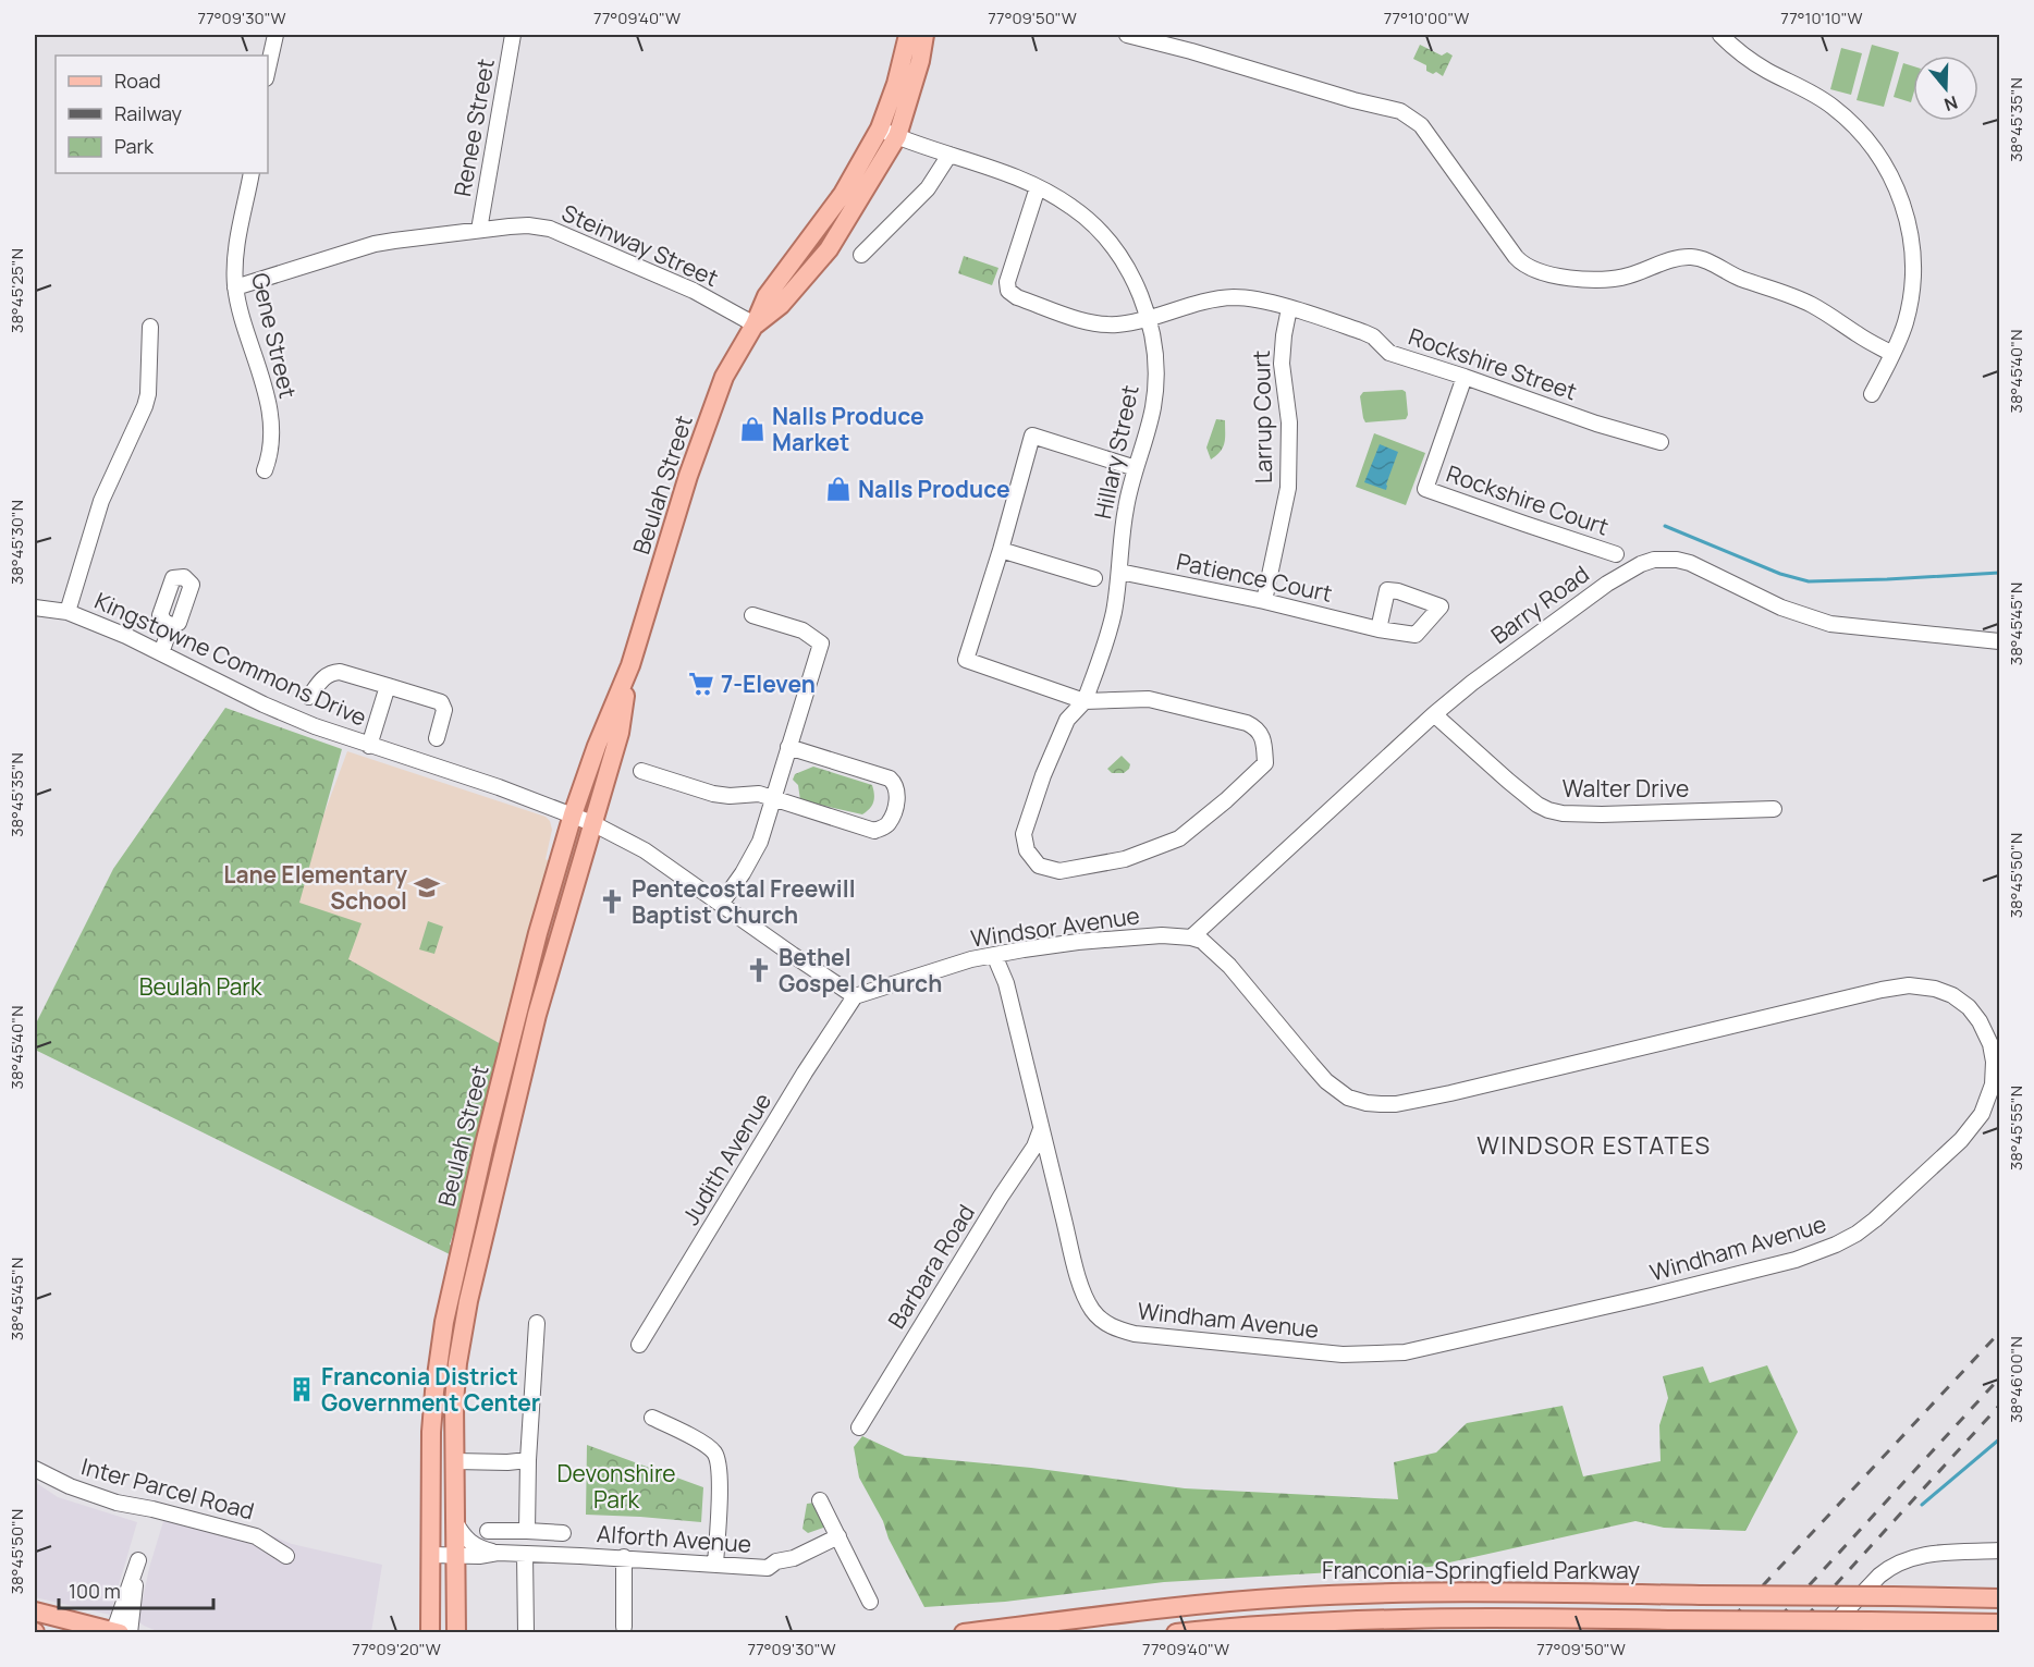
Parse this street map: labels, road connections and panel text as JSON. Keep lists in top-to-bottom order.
{
  "streets": {
    "main road": ["Beulah Street", "Franconia-Springfield Parkway"],
    "street": [
      "Renee Street",
      "Steinway Street",
      "Gene Street",
      "Rockshire Street",
      "Larrup Court",
      "Hillary Street",
      "Rockshire Court",
      "Patience Court",
      "Barry Road",
      "Kingstowne Commons Drive",
      "Walter Drive",
      "Windsor Avenue",
      "Judith Avenue",
      "Windham Avenue",
      "Barbara Road",
      "Inter Parcel Road",
      "Alforth Avenue"
    ]
  },
  "crossings": [
    ["Renee Street", "Steinway Street"],
    ["Steinway Street", "Gene Street"],
    ["Steinway Street", "Beulah Street"],
    ["Rockshire Street", "Larrup Court"],
    ["Rockshire Street", "Hillary Street"],
    ["Rockshire Street", "Rockshire Court"],
    ["Larrup Court", "Patience Court"],
    ["Hillary Street", "Beulah Street"],
    ["Hillary Street", "Patience Court"],
    ["Beulah Street", "Kingstowne Commons Drive"],
    ["Beulah Street", "Alforth Avenue"],
    ["Barry Road", "Walter Drive"],
    ["Barry Road", "Windsor Avenue"],
    ["Barry Road", "Windham Avenue"],
    ["Windsor Avenue", "Judith Avenue"],
    ["Windsor Avenue", "Windham Avenue"],
    ["Windham Avenue", "Barbara Road"]
  ],
  "districts": ["WINDSOR ESTATES"],
  "parks": ["Beulah Park", "Devonshire Park"],
  "places": {
    "shop": ["Nalls Produce Market", "Nalls Produce"],
    "supermarket": ["7-Eleven"],
    "school or university": ["Lane Elementary School"],
    "church": ["Pentecostal Freewill Baptist Church", "Bethel Gospel Church"],
    "building": ["Franconia District Government Center"]
  },
  "legend": ["Road", "Railway", "Park"],
  "scale_bar": "100 m",
  "north": "bottom",
  "coordinates": [
    "77°09'30\"W",
    "77°09'40\"W",
    "77°09'50\"W",
    "77°10'00\"W",
    "77°10'10\"W",
    "38°45'35\"N",
    "38°45'25\"N",
    "38°45'40\"N",
    "38°45'30\"N",
    "38°45'45\"N",
    "38°45'50\"N",
    "38°45'55\"N",
    "38°46'00\"N",
    "77°09'20\"W"
  ]
}
